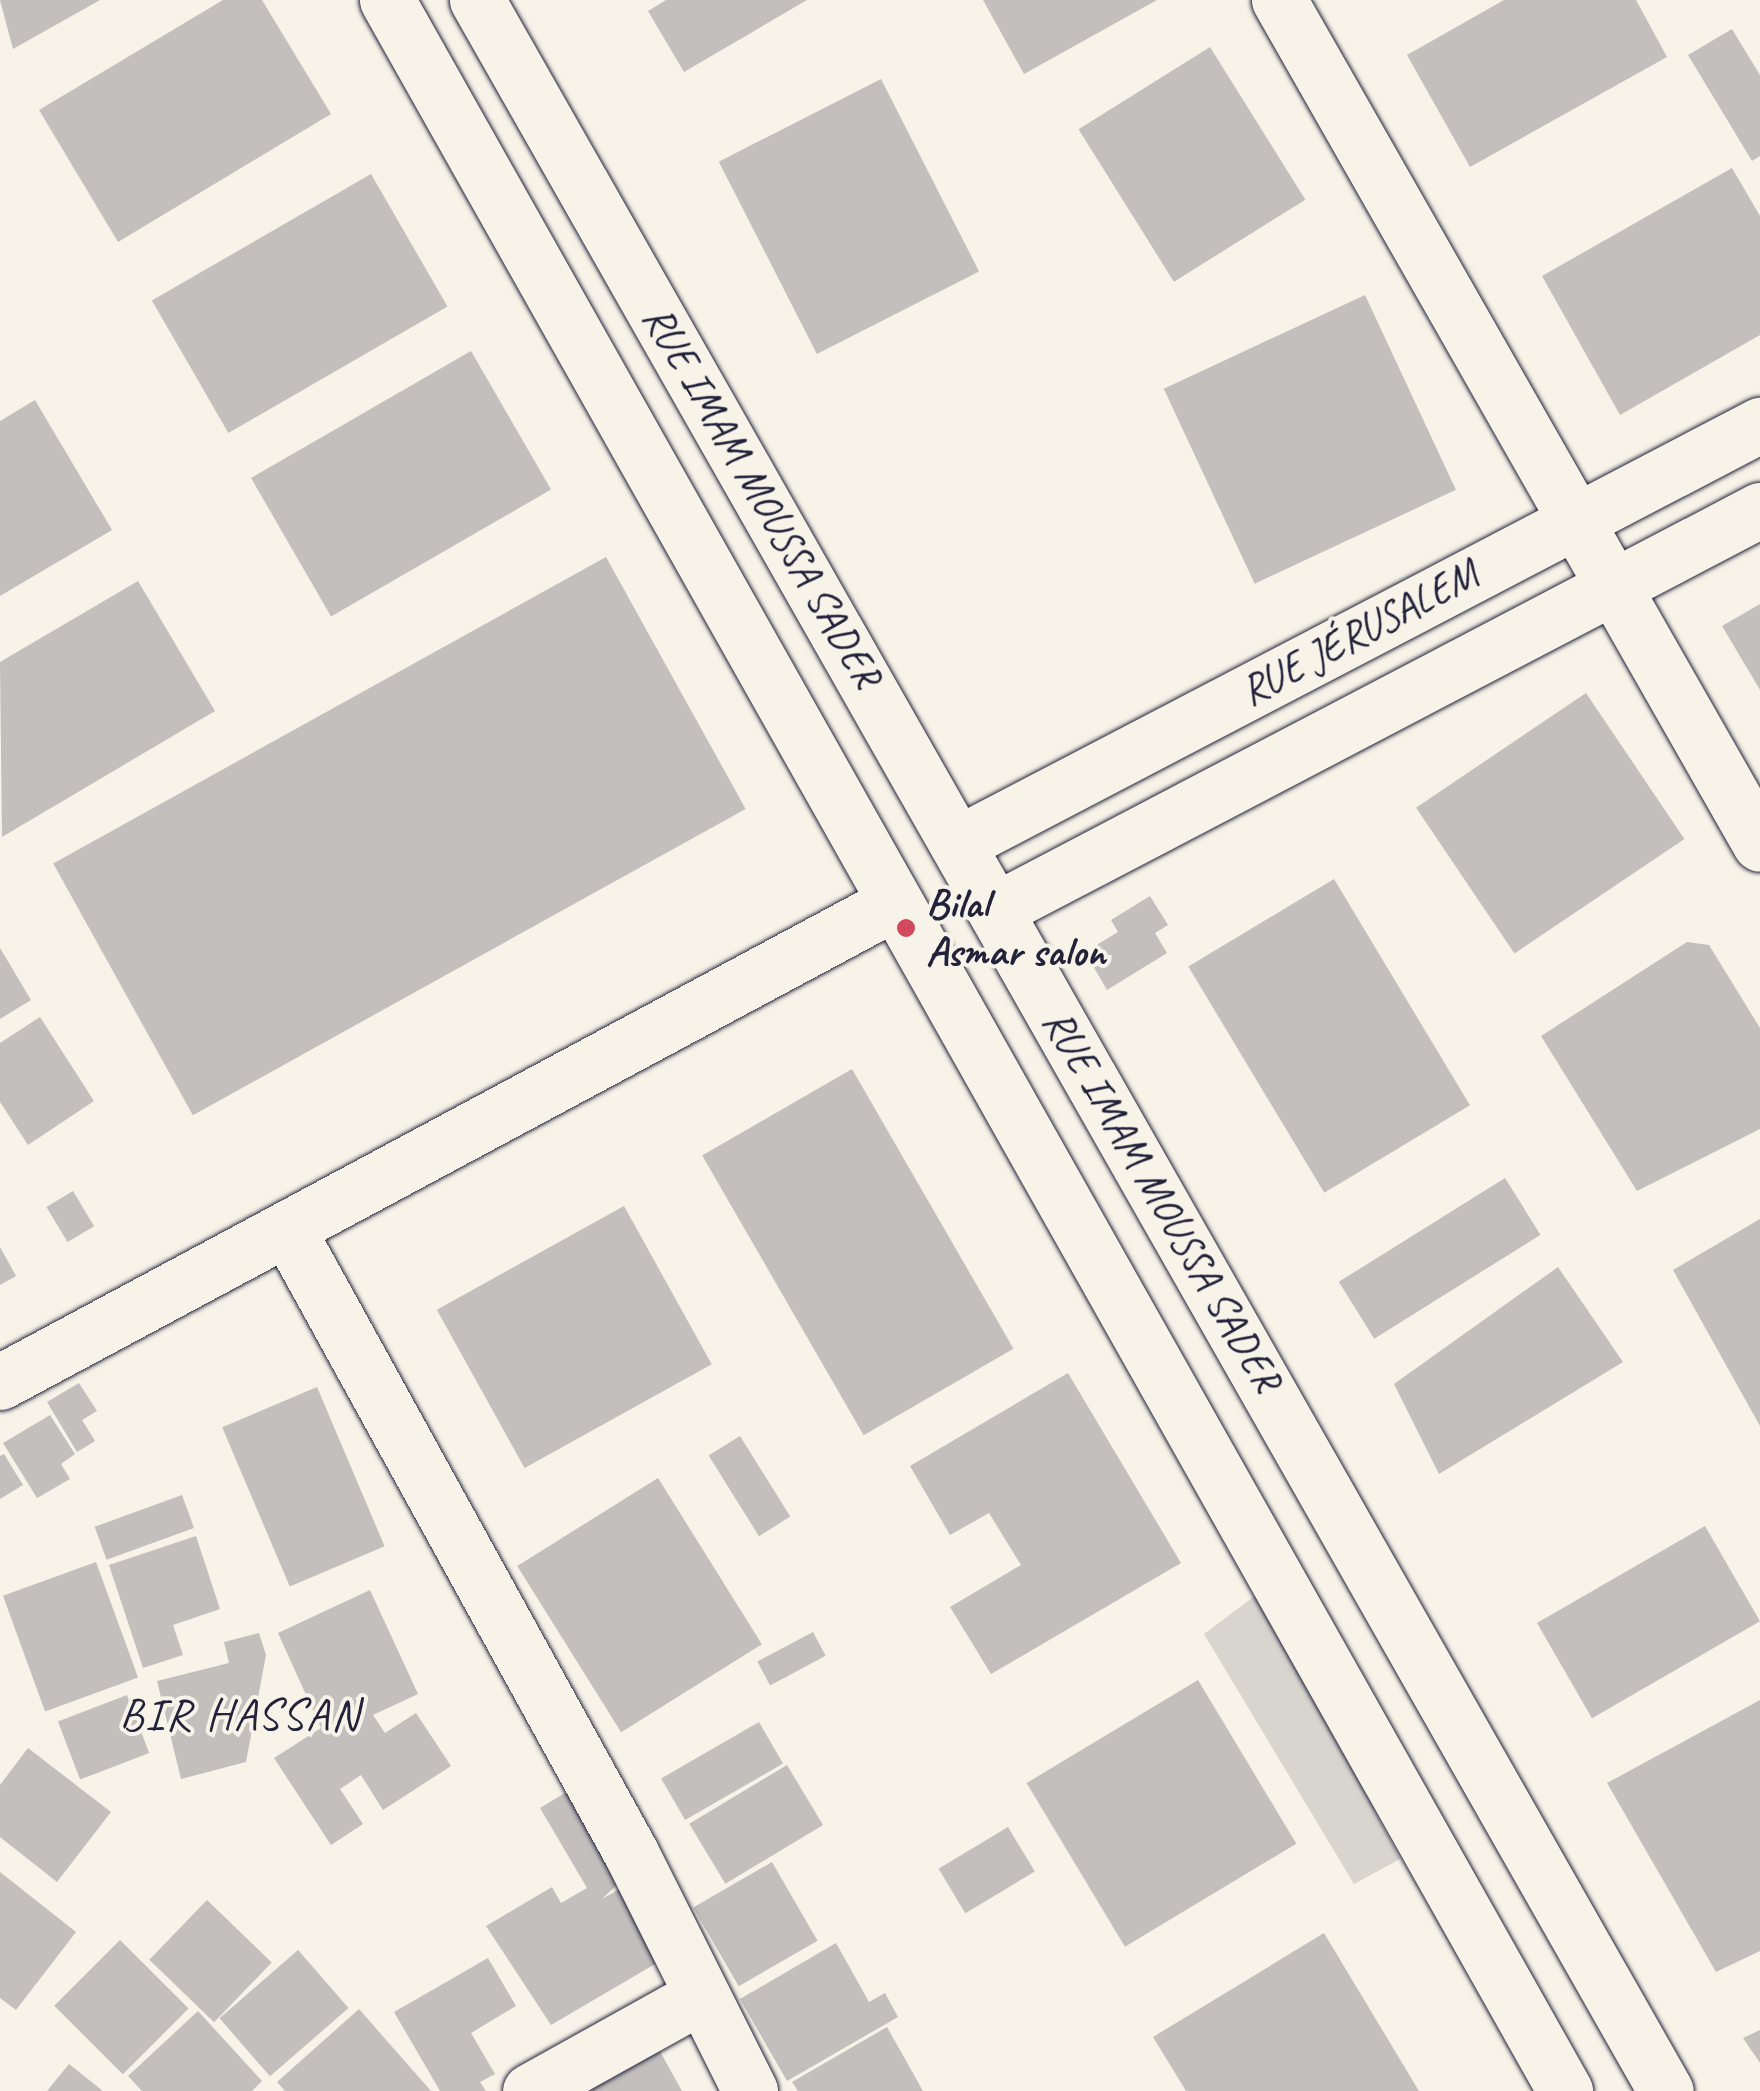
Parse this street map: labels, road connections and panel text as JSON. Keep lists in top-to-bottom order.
{
  "streets": {
    "street": ["RUE IMAM MOUSSA SADER", "RUE JÉRUSALEM"]
  },
  "crossings": [
    ["RUE IMAM MOUSSA SADER", "RUE JÉRUSALEM"]
  ],
  "districts": ["BIR HASSAN"],
  "places": ["Bilal Asmar salon"]
}
